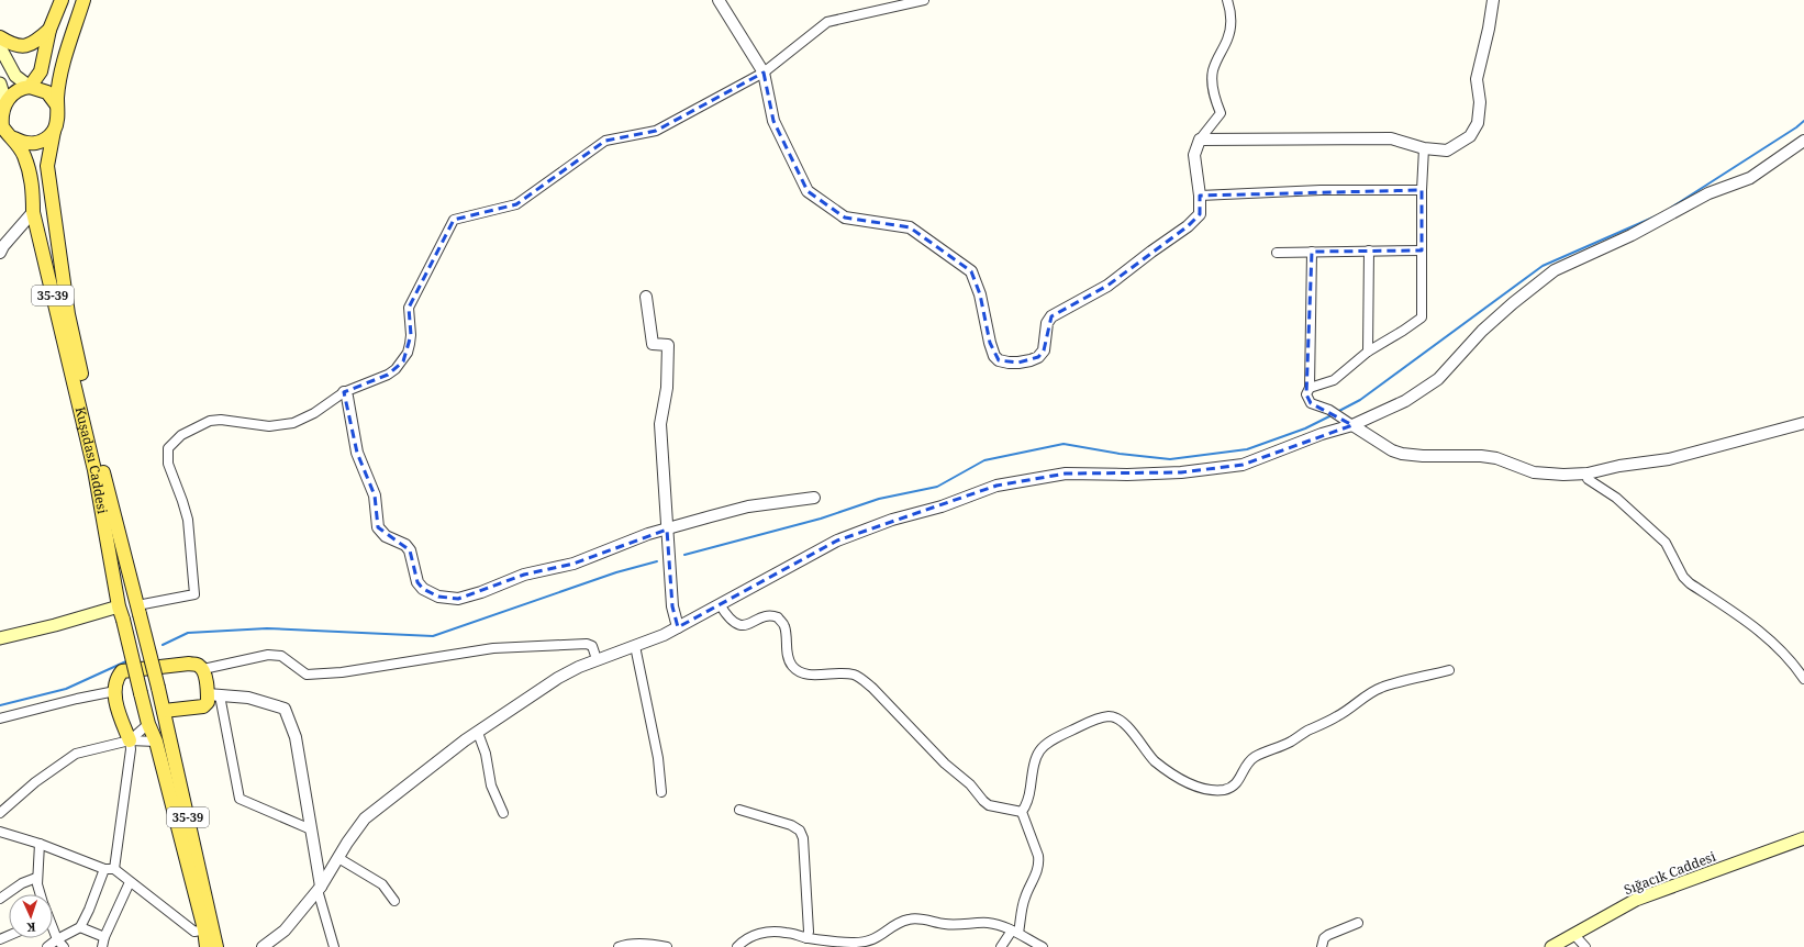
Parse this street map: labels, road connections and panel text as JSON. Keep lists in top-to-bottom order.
{
  "streets": {
    "main road": ["35-39", "Kuşadası Caddesi", "Sığacık Caddesi"]
  },
  "north": "bottom"
}
